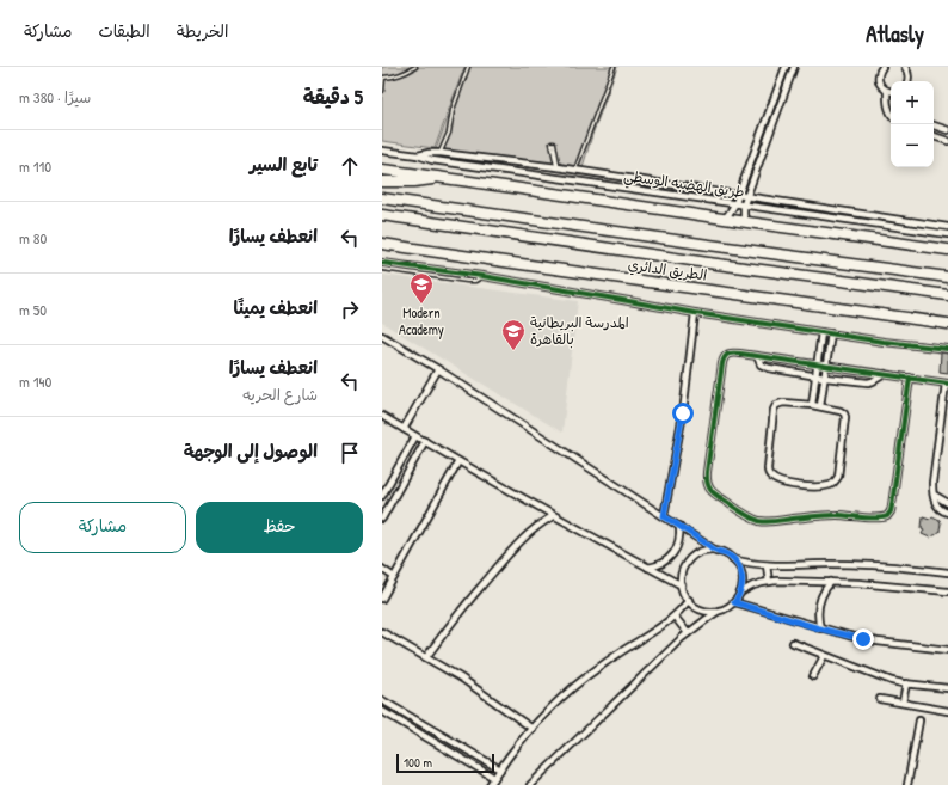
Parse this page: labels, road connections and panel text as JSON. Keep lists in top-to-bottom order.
{
  "streets": {
    "highway": ["الطريق الدائري"],
    "street": ["طريق الهضبه الوسطي"]
  },
  "places": {
    "school or university": ["Modern Academy", "المدرسة البريطانية بالقاهرة"]
  },
  "scale_bar": "100 m",
  "page": {
    "header": "Atlasly",
    "nav": ["الخريطة", "الطبقات", "مشاركة"],
    "heading": ["5 دقيقة", "سيرًا · 380 m"],
    "map_buttons": ["+", "−"],
    "list": [
      ["تابع السير", "110 m"],
      ["انعطف يسارًا", "80 m"],
      ["انعطف يمينًا", "50 m"],
      ["انعطف يسارًا", "شارع الحريه", "140 m"],
      "الوصول إلى الوجهة"
    ],
    "buttons": ["حفظ", "مشاركة"],
    "scale": "100 m"
  }
}
